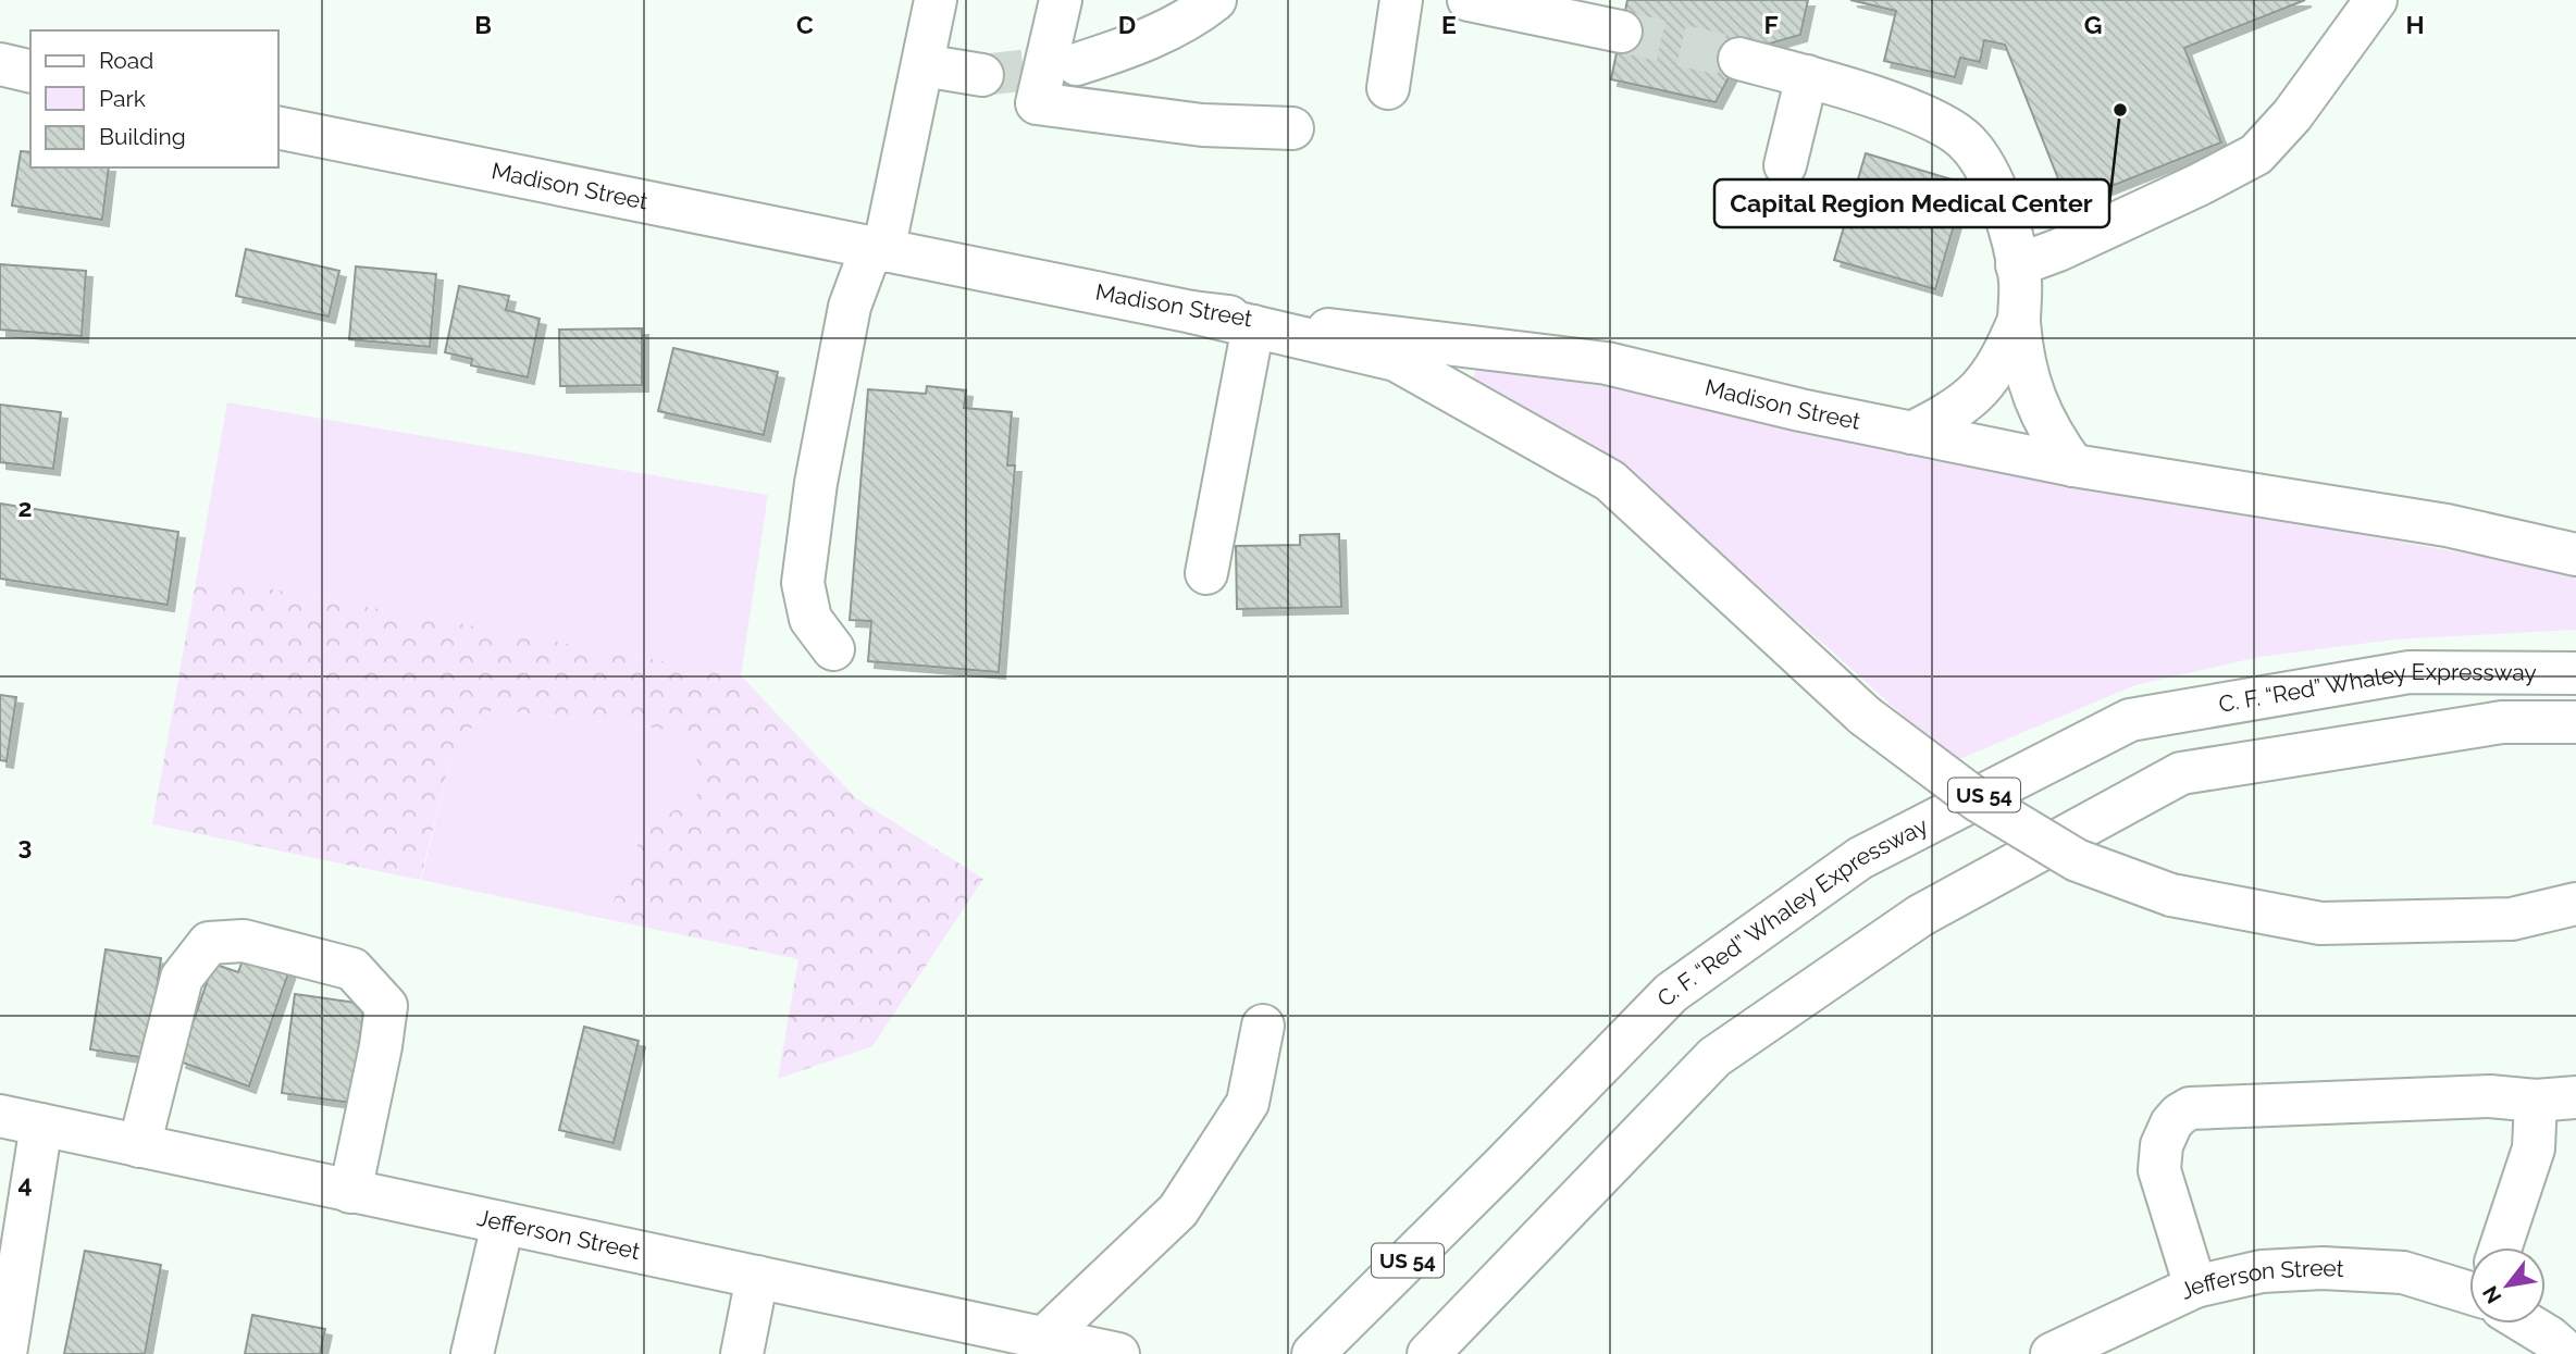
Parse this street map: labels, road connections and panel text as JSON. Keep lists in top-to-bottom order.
{
  "streets": {
    "main road": [
      "Madison Street",
      "C. F. “Red” Whaley Expressway",
      "US 54",
      "Jefferson Street"
    ]
  },
  "places": ["Capital Region Medical Center"],
  "legend": ["Road", "Park", "Building"],
  "north": "bottom left",
  "grid": {
    "columns": [
      "B",
      "C",
      "D",
      "E",
      "F",
      "G",
      "H"
    ],
    "rows": ["2", "3", "4"]
  }
}
